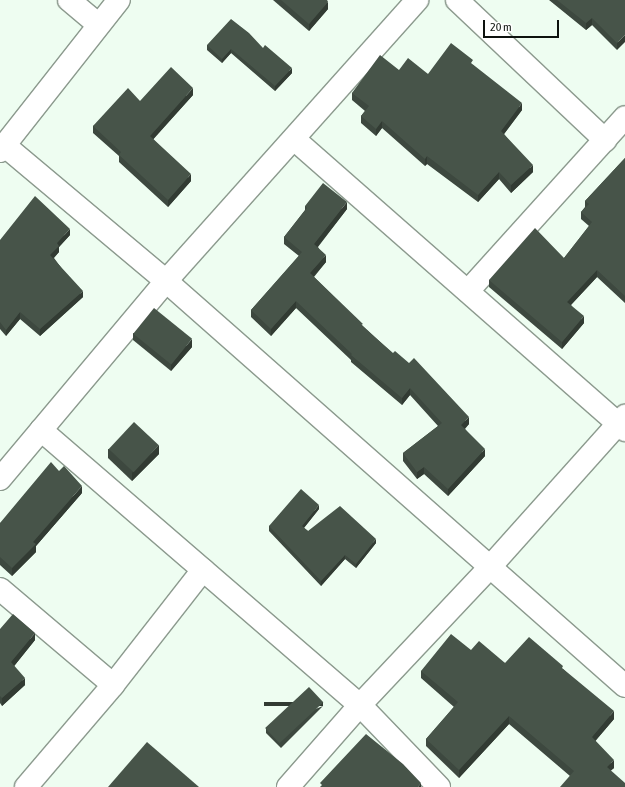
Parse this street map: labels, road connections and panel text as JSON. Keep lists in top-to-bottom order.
{
  "scale_bar": "20 m"
}
